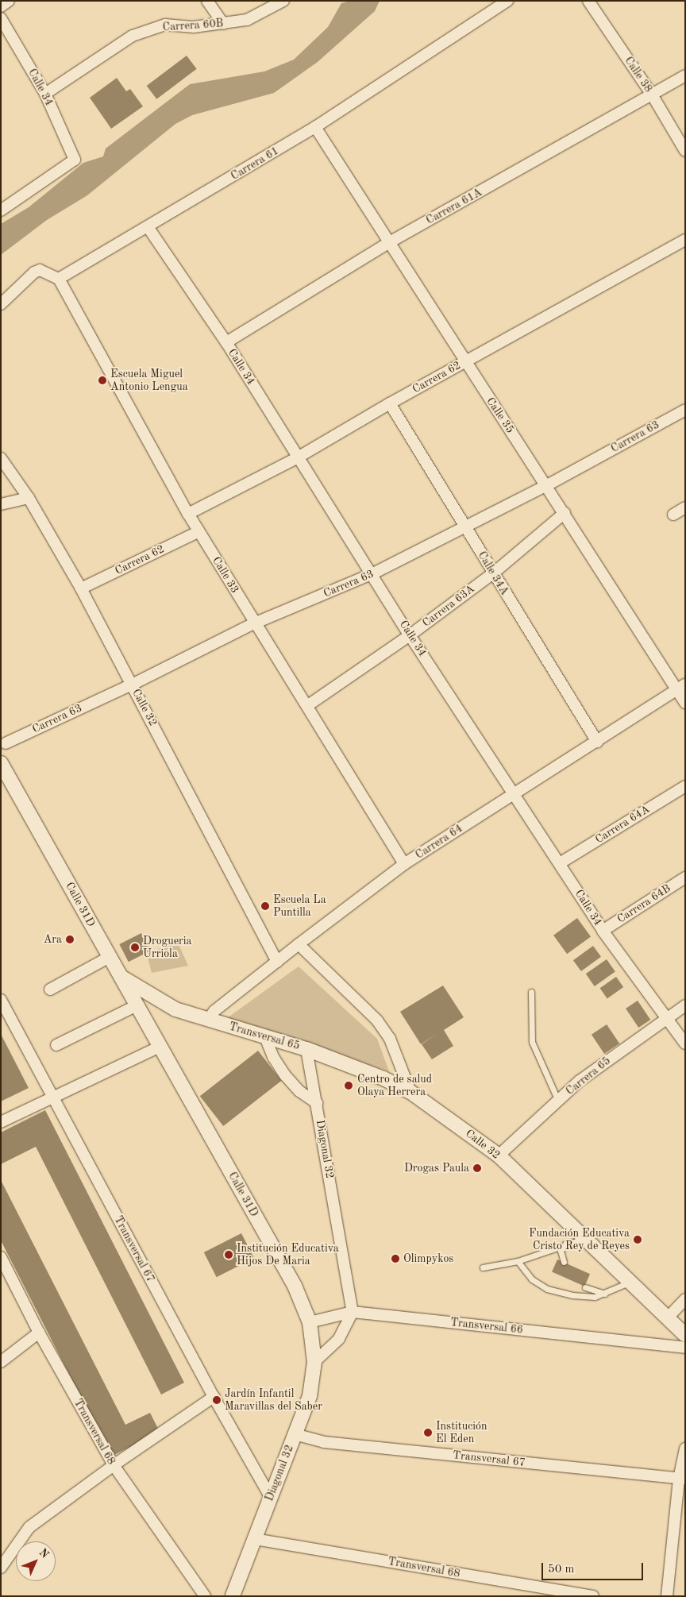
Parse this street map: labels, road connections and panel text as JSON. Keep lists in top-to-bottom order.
{
  "streets": {
    "street": [
      "Carrera 60B",
      "Calle 38",
      "Calle 34",
      "Carrera 61",
      "Carrera 61A",
      "Carrera 62",
      "Calle 35",
      "Carrera 63",
      "Calle 34A",
      "Calle 33",
      "Carrera 63A",
      "Calle 32",
      "Carrera 64A",
      "Carrera 64",
      "Carrera 64B",
      "Calle 31D",
      "Transversal 65",
      "Carrera 65",
      "Diagonal 32",
      "Transversal 67",
      "Transversal 66",
      "Transversal 68"
    ]
  },
  "crossings": [
    ["Carrera 60B", "Calle 34"],
    ["Calle 38", "Carrera 61A"],
    ["Calle 34", "Carrera 61"],
    ["Calle 34", "Carrera 61A"],
    ["Calle 34", "Carrera 62"],
    ["Calle 34", "Carrera 63"],
    ["Calle 34", "Carrera 63A"],
    ["Calle 34", "Carrera 64A"],
    ["Calle 34", "Carrera 64"],
    ["Calle 34", "Carrera 64B"],
    ["Calle 34", "Carrera 65"],
    ["Carrera 61", "Calle 35"],
    ["Carrera 61", "Calle 33"],
    ["Carrera 61A", "Calle 35"],
    ["Carrera 62", "Calle 35"],
    ["Carrera 62", "Calle 34A"],
    ["Carrera 62", "Calle 33"],
    ["Carrera 62", "Calle 32"],
    ["Calle 35", "Carrera 63"],
    ["Calle 35", "Carrera 63A"],
    ["Calle 35", "Carrera 64"],
    ["Carrera 63", "Calle 34A"],
    ["Carrera 63", "Calle 33"],
    ["Carrera 63", "Calle 32"],
    ["Calle 34A", "Carrera 63A"],
    ["Calle 34A", "Carrera 64"],
    ["Calle 33", "Carrera 63A"],
    ["Calle 33", "Carrera 64"],
    ["Calle 32", "Carrera 64"],
    ["Calle 32", "Transversal 65"],
    ["Calle 32", "Carrera 65"],
    ["Carrera 64", "Transversal 65"],
    ["Calle 31D", "Transversal 65"],
    ["Calle 31D", "Diagonal 32"],
    ["Calle 31D", "Transversal 66"],
    ["Transversal 65", "Diagonal 32"],
    ["Diagonal 32", "Transversal 67"],
    ["Diagonal 32", "Transversal 66"],
    ["Diagonal 32", "Transversal 68"]
  ],
  "places": [
    "Escuela Miguel Antonio Lengua",
    "Escuela La Puntilla",
    "Ara",
    "Drogueria Urriola",
    "Centro de salud Olaya Herrera",
    "Drogas Paula",
    "Fundación Educativa Cristo Rey de Reyes",
    "Institución Educativa Hijos De Maria",
    "Olimpykos",
    "Jardín Infantil Maravillas del Saber",
    "Institución El Eden"
  ],
  "scale_bar": "50 m",
  "north": "top right"
}
